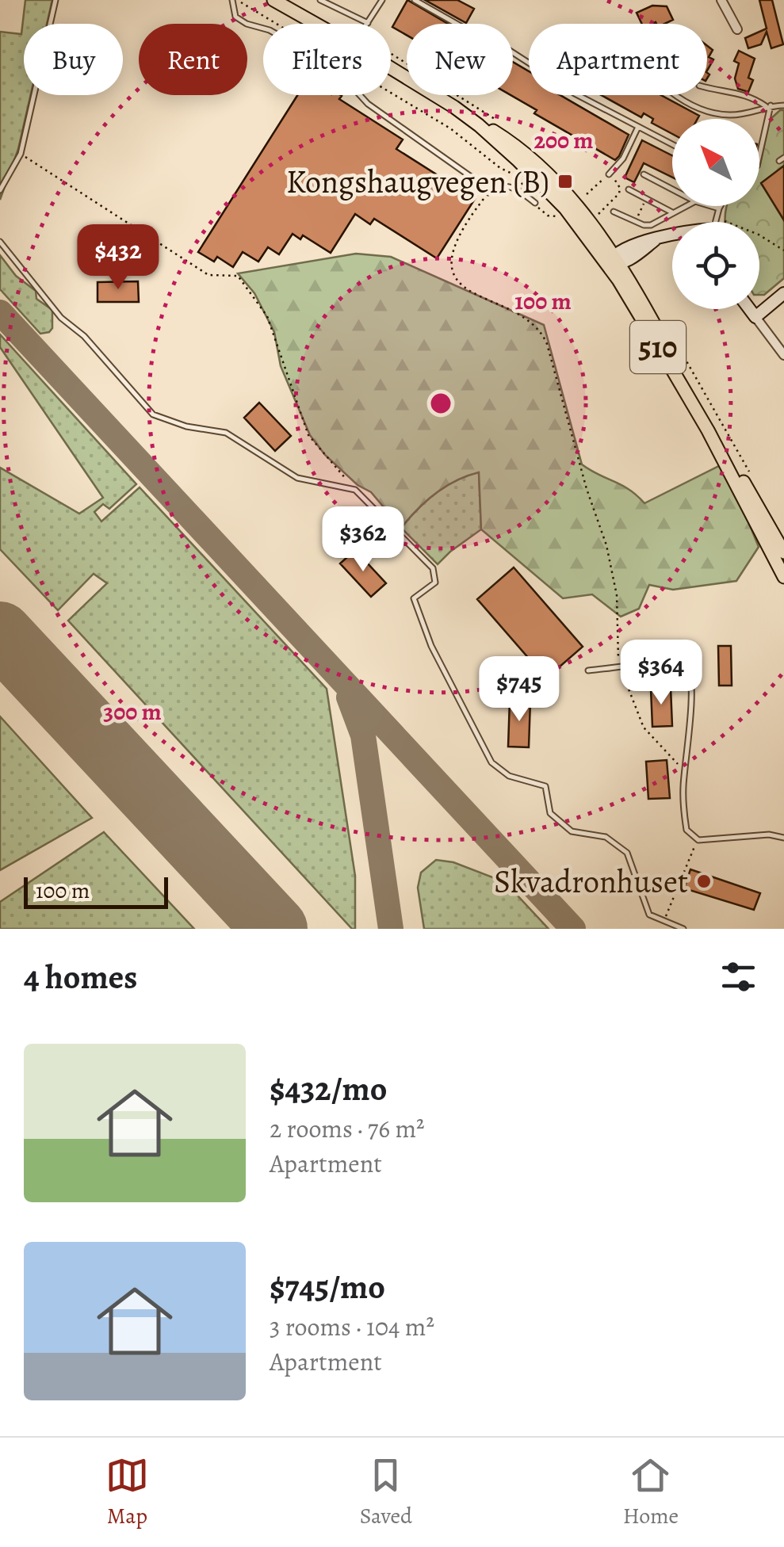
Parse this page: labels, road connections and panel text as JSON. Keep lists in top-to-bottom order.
{
  "streets": {
    "main road": ["510"]
  },
  "places": {
    "transit": ["Kongshaugvegen (B)"],
    "other": ["Skvadronhuset"]
  },
  "scale_bar": "100 m",
  "north": "top left",
  "page": {
    "chip": [
      "Buy",
      "Rent",
      "Filters",
      "New",
      "Apartment"
    ],
    "price": [
      "$432",
      "$362",
      "$364",
      "$745"
    ],
    "scale": "100 m",
    "heading": "4 homes",
    "list": [
      {
        "name": "$432/mo",
        "note": "2 rooms · 76 m² · Apartment"
      },
      {
        "name": "$745/mo",
        "note": "3 rooms · 104 m² · Apartment"
      }
    ],
    "tabs": ["Map", "Saved", "Home"]
  },
  "rings": ["200 m", "100 m", "300 m"]
}
